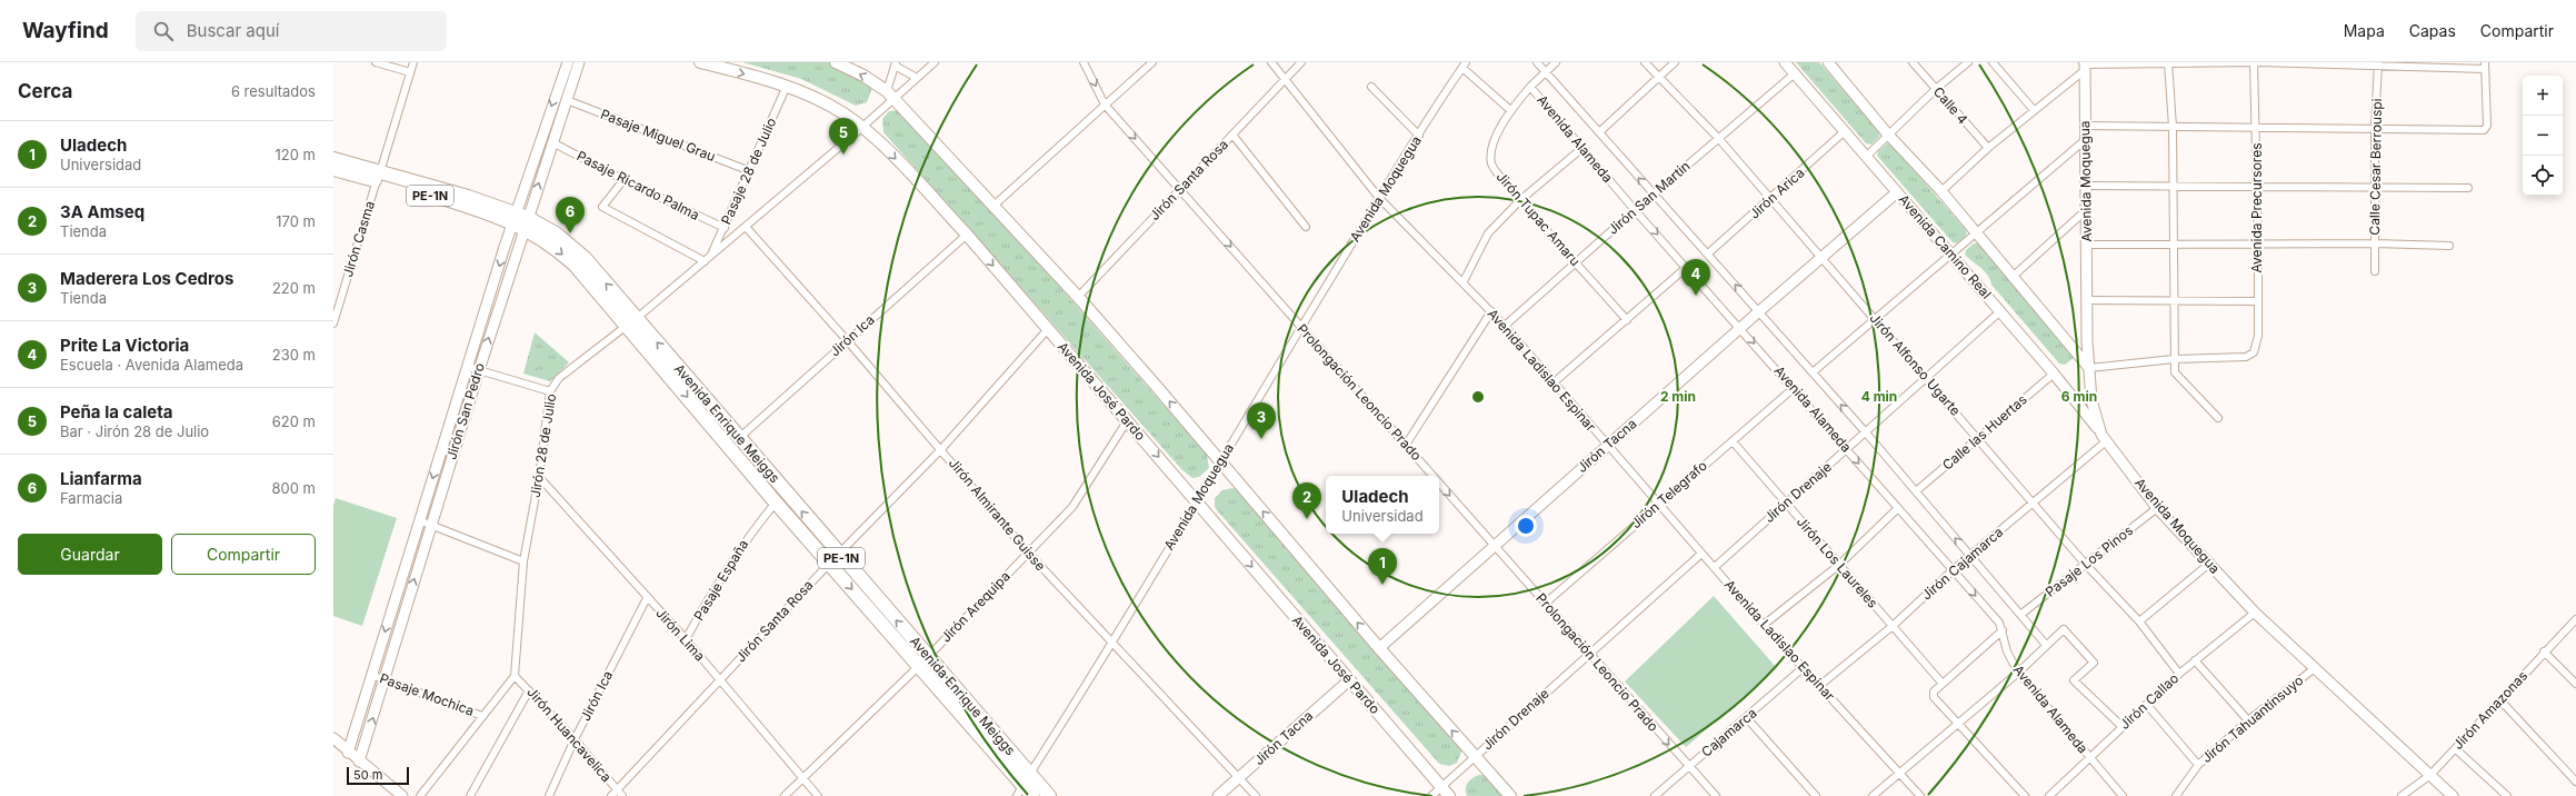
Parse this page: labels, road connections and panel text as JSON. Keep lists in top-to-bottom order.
{
  "streets": {
    "highway": ["PE-1N", "Avenida Enrique Meiggs"],
    "main road": [
      "Avenida Moquegua",
      "Avenida Camino Real",
      "Avenida José Pardo",
      "Jirón San Pedro",
      "Jirón Tacna"
    ],
    "street": [
      "Calle 4",
      "Pasaje Miguel Grau",
      "Avenida Alameda",
      "Calle Cesar Berrouspi",
      "Pasaje 28 de Julio",
      "Jirón Santa Rosa",
      "Pasaje Ricardo Palma",
      "Jirón Arica",
      "Jirón San Martin",
      "Avenida Precursores",
      "Jirón Tupac Amaru",
      "Jirón Casma",
      "Jirón Ica",
      "Jirón Alfonso Ugarte",
      "Avenida Ladislao Espinar",
      "Prolongación Leoncio Prado",
      "Calle las Huertas",
      "Jirón 28 de Julio",
      "Jirón Drenaje",
      "Jirón Telegrafo",
      "Jirón Almirante Guisse",
      "Pasaje Los Pinos",
      "Jirón Los Laureles",
      "Jirón Cajamarca",
      "Pasaje España",
      "Jirón Arequipa",
      "Jirón Lima",
      "Pasaje Mochica",
      "Jirón Callao",
      "Jirón Amazonas",
      "Jirón Tahuantinsuyo",
      "Cajamarca",
      "Jirón Huancavelica"
    ]
  },
  "crossings": [
    ["Pasaje Miguel Grau", "Pasaje 28 de Julio"],
    ["Pasaje Miguel Grau", "Jirón San Pedro"],
    ["Avenida Alameda", "Jirón Arica"],
    ["Avenida Alameda", "Jirón San Martin"],
    ["Avenida Alameda", "Jirón Tupac Amaru"],
    ["Avenida Alameda", "Calle las Huertas"],
    ["Avenida Alameda", "Jirón Tacna"],
    ["Avenida Alameda", "Jirón Drenaje"],
    ["Avenida Alameda", "Jirón Telegrafo"],
    ["Avenida Alameda", "Pasaje Los Pinos"],
    ["Avenida Alameda", "Jirón Cajamarca"],
    ["Avenida Alameda", "Jirón Callao"],
    ["Pasaje 28 de Julio", "Pasaje Ricardo Palma"],
    ["Pasaje 28 de Julio", "Avenida José Pardo"],
    ["Pasaje 28 de Julio", "Jirón 28 de Julio"],
    ["Jirón Santa Rosa", "Avenida Ladislao Espinar"],
    ["Jirón Santa Rosa", "Avenida José Pardo"],
    ["Jirón Santa Rosa", "Prolongación Leoncio Prado"],
    ["Jirón Santa Rosa", "Avenida Enrique Meiggs"],
    ["Jirón Santa Rosa", "Jirón Almirante Guisse"],
    ["Jirón Santa Rosa", "Jirón Lima"],
    ["Jirón Santa Rosa", "Jirón Huancavelica"],
    ["Avenida Moquegua", "Avenida Camino Real"],
    ["Avenida Moquegua", "Avenida Ladislao Espinar"],
    ["Avenida Moquegua", "Avenida José Pardo"],
    ["Avenida Moquegua", "Prolongación Leoncio Prado"],
    ["Avenida Moquegua", "Avenida Enrique Meiggs"],
    ["Avenida Moquegua", "Jirón Almirante Guisse"],
    ["Avenida Moquegua", "Pasaje Los Pinos"],
    ["Avenida Moquegua", "Jirón Cajamarca"],
    ["Avenida Moquegua", "Jirón Callao"],
    ["Avenida Moquegua", "Jirón Amazonas"],
    ["Avenida Moquegua", "Jirón Tahuantinsuyo"],
    ["Pasaje Ricardo Palma", "Jirón San Pedro"],
    ["Jirón Arica", "Avenida Camino Real"],
    ["Jirón Arica", "Jirón Alfonso Ugarte"],
    ["Jirón San Martin", "Jirón Tupac Amaru"],
    ["Jirón San Martin", "Avenida Camino Real"],
    ["Jirón San Martin", "Jirón Alfonso Ugarte"],
    ["Jirón San Martin", "Avenida Ladislao Espinar"],
    ["Jirón Casma", "Avenida Enrique Meiggs"],
    ["Avenida Camino Real", "Calle las Huertas"],
    ["Avenida Camino Real", "Jirón Tacna"],
    ["Avenida Camino Real", "Jirón Drenaje"],
    ["Avenida Camino Real", "Jirón Cajamarca"],
    ["Jirón Ica", "Avenida José Pardo"],
    ["Jirón Ica", "Avenida Enrique Meiggs"],
    ["Jirón Ica", "Jirón Almirante Guisse"],
    ["Jirón Ica", "Jirón Lima"],
    ["Jirón Ica", "Jirón Huancavelica"],
    ["Jirón Alfonso Ugarte", "Calle las Huertas"],
    ["Jirón Alfonso Ugarte", "Jirón Tacna"],
    ["Jirón Alfonso Ugarte", "Jirón Drenaje"],
    ["Jirón Alfonso Ugarte", "Pasaje Los Pinos"],
    ["Jirón Alfonso Ugarte", "Jirón Cajamarca"],
    ["Jirón Alfonso Ugarte", "Jirón Callao"],
    ["Avenida Ladislao Espinar", "Jirón Tacna"],
    ["Avenida Ladislao Espinar", "Jirón Drenaje"],
    ["Avenida Ladislao Espinar", "Jirón Telegrafo"],
    ["Avenida Ladislao Espinar", "Jirón Cajamarca"],
    ["Avenida Ladislao Espinar", "Cajamarca"],
    ["Avenida José Pardo", "Jirón 28 de Julio"],
    ["Avenida José Pardo", "Jirón Tacna"],
    ["Avenida José Pardo", "Jirón Drenaje"],
    ["Avenida José Pardo", "Jirón Arequipa"],
    ["Prolongación Leoncio Prado", "Jirón Tacna"],
    ["Prolongación Leoncio Prado", "Jirón Drenaje"],
    ["Prolongación Leoncio Prado", "Jirón Telegrafo"],
    ["Prolongación Leoncio Prado", "Cajamarca"],
    ["Jirón San Pedro", "Avenida Enrique Meiggs"],
    ["Jirón San Pedro", "Pasaje Mochica"],
    ["Avenida Enrique Meiggs", "Jirón 28 de Julio"],
    ["Avenida Enrique Meiggs", "Pasaje España"],
    ["Avenida Enrique Meiggs", "Jirón Arequipa"],
    ["Jirón 28 de Julio", "Jirón Almirante Guisse"],
    ["Jirón 28 de Julio", "Jirón Lima"],
    ["Jirón 28 de Julio", "Jirón Huancavelica"],
    ["Jirón Tacna", "Jirón Almirante Guisse"],
    ["Jirón Drenaje", "Jirón Los Laureles"],
    ["Jirón Telegrafo", "Jirón Los Laureles"],
    ["Jirón Almirante Guisse", "Jirón Arequipa"],
    ["Jirón Los Laureles", "Jirón Cajamarca"],
    ["Pasaje España", "Jirón Lima"],
    ["Jirón Arequipa", "Jirón Lima"]
  ],
  "one_way": ["Prolongación Leoncio Prado"],
  "scale_bar": "50 m",
  "page": {
    "header": "Wayfind",
    "search": "Buscar aquí",
    "nav": ["Mapa", "Capas", "Compartir"],
    "heading": ["Cerca", "6 resultados"],
    "map_buttons": ["+", "−"],
    "pins": [
      "5",
      "6",
      "4",
      "3",
      "2",
      "1"
    ],
    "list": [
      {
        "mark": "1",
        "name": "Uladech",
        "note": "Universidad",
        "value": "120 m"
      },
      {
        "mark": "2",
        "name": "3A Amseq",
        "note": "Tienda",
        "value": "170 m"
      },
      {
        "mark": "3",
        "name": "Maderera Los Cedros",
        "note": "Tienda",
        "value": "220 m"
      },
      {
        "mark": "4",
        "name": "Prite La Victoria",
        "note": "Escuela · Avenida Alameda",
        "value": "230 m"
      },
      {
        "mark": "5",
        "name": "Peña la caleta",
        "note": "Bar · Jirón 28 de Julio",
        "value": "620 m"
      },
      {
        "mark": "6",
        "name": "Lianfarma",
        "note": "Farmacia",
        "value": "800 m"
      }
    ],
    "popup": ["Uladech", "Universidad"],
    "buttons": ["Guardar", "Compartir"],
    "scale": "50 m"
  },
  "rings": ["2 min", "4 min", "6 min"]
}
